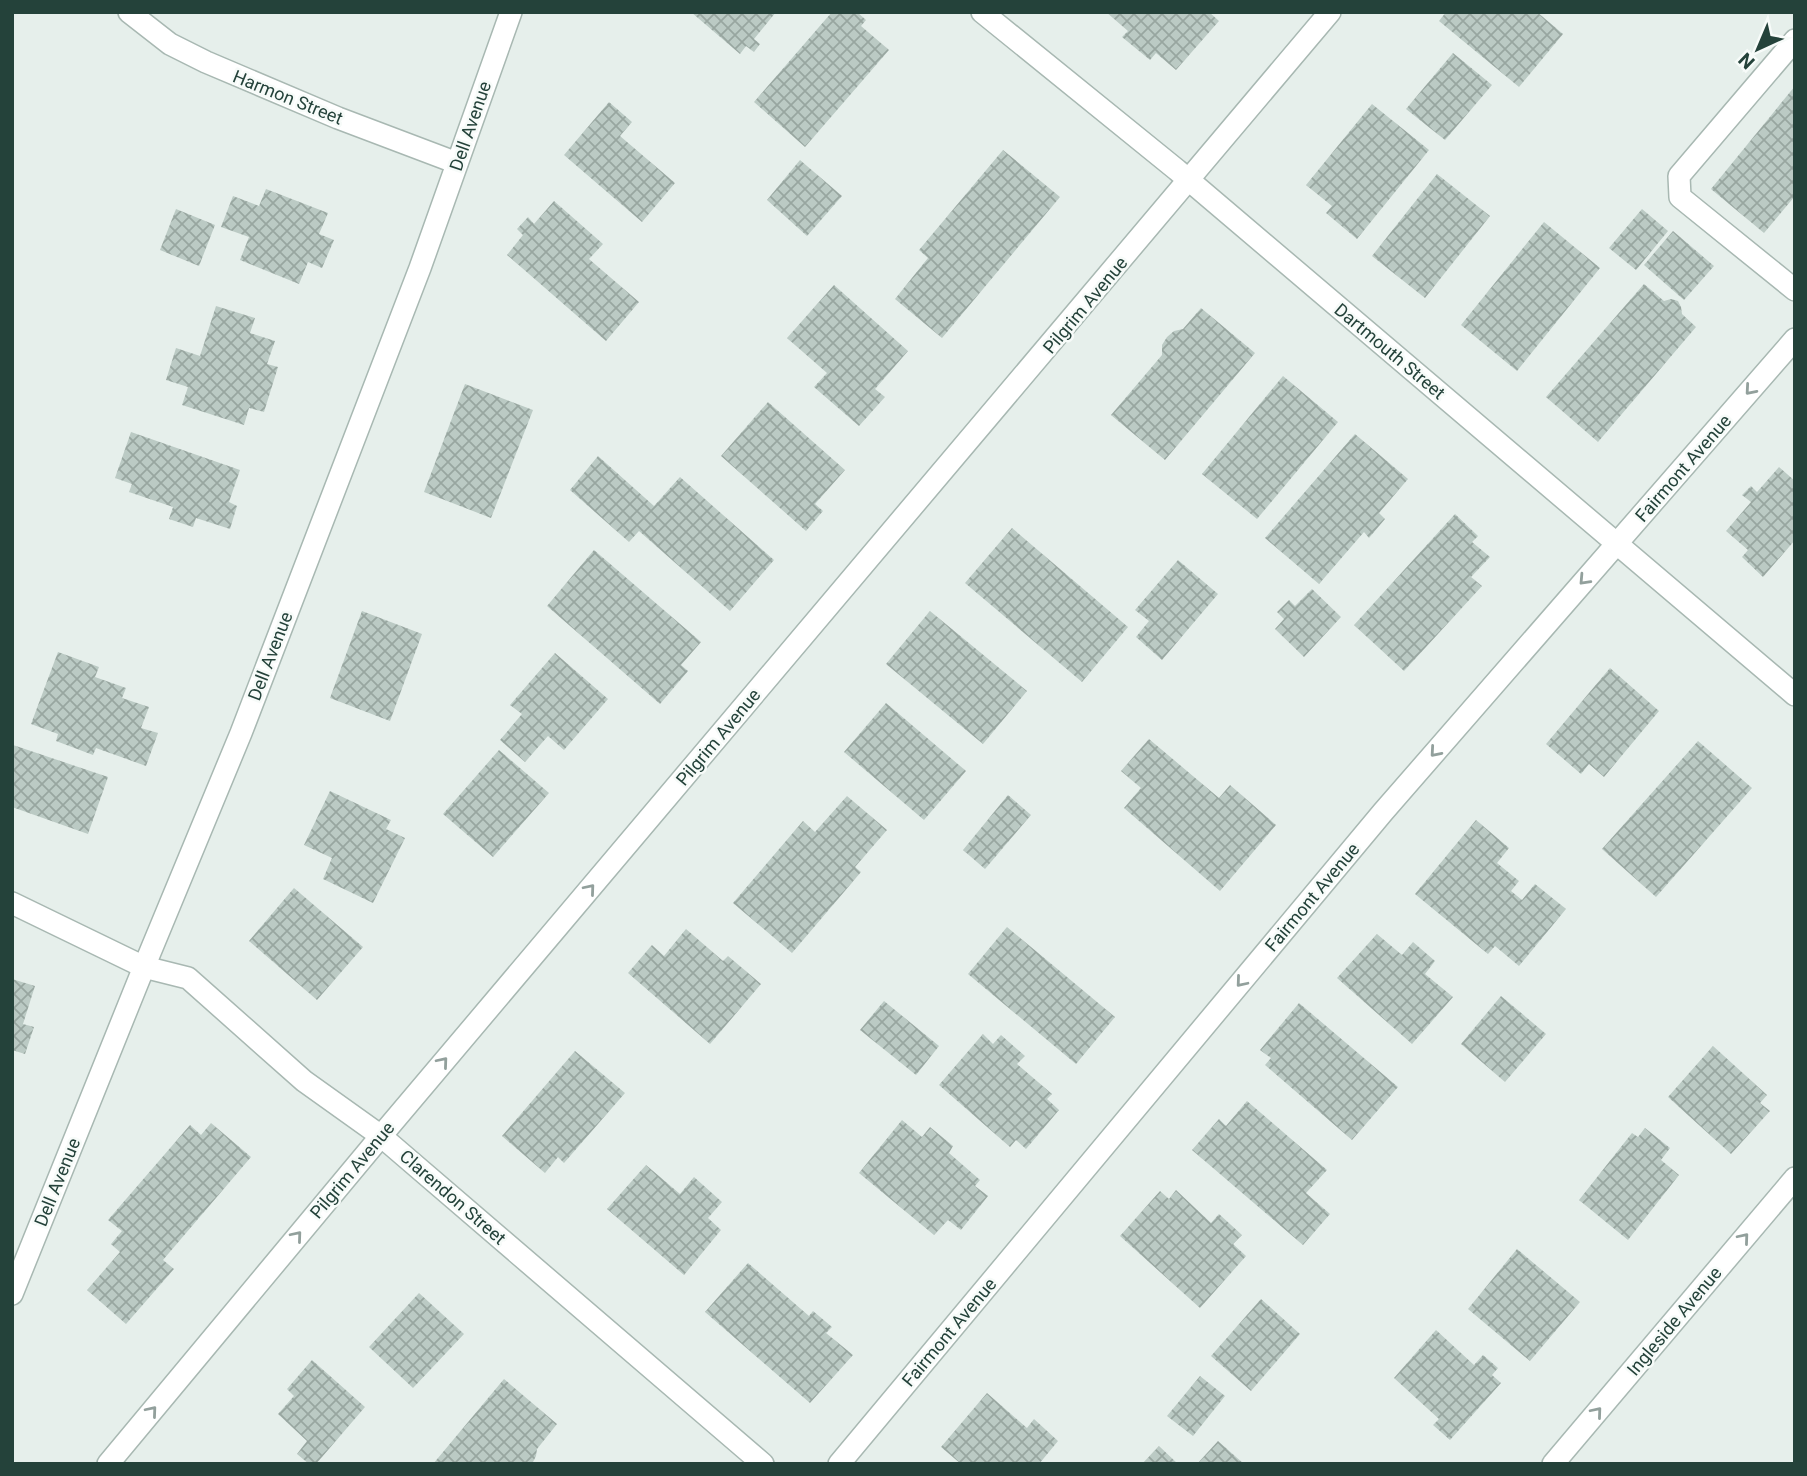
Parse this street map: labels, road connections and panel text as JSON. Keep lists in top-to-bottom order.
{
  "streets": {
    "street": [
      "Harmon Street",
      "Dell Avenue",
      "Pilgrim Avenue",
      "Dartmouth Street",
      "Fairmont Avenue",
      "Clarendon Street",
      "Ingleside Avenue"
    ]
  },
  "crossings": [
    ["Harmon Street", "Dell Avenue"],
    ["Dell Avenue", "Clarendon Street"],
    ["Pilgrim Avenue", "Dartmouth Street"],
    ["Pilgrim Avenue", "Clarendon Street"],
    ["Dartmouth Street", "Fairmont Avenue"]
  ],
  "one_way": ["Pilgrim Avenue", "Fairmont Avenue", "Ingleside Avenue"],
  "north": "bottom left"
}
